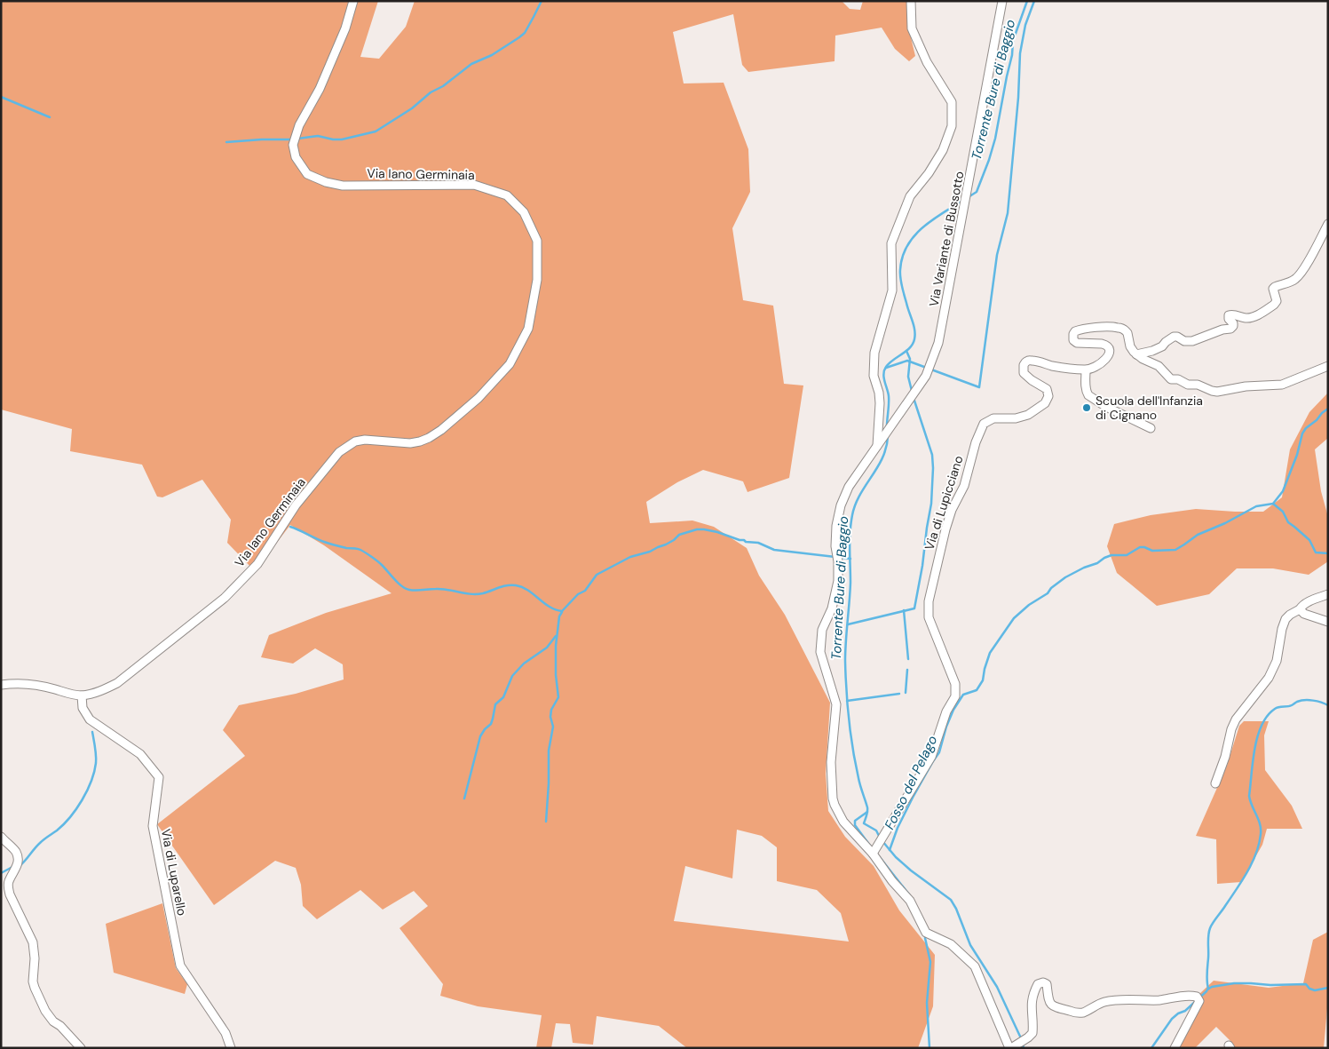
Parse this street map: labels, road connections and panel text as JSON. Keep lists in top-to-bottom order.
{
  "streets": {
    "street": [
      "Via Iano Germinaia",
      "Via Variante di Bussotto",
      "Via di Lupicciano",
      "Via di Luparello"
    ]
  },
  "crossings": [
    ["Via Iano Germinaia", "Via di Luparello"],
    ["Via Variante di Bussotto", "Via di Lupicciano"]
  ],
  "water": ["Torrente Bure di Baggio", "Fosso del Pelago"],
  "places": ["Scuola dell'Infanzia di Cignano"]
}
